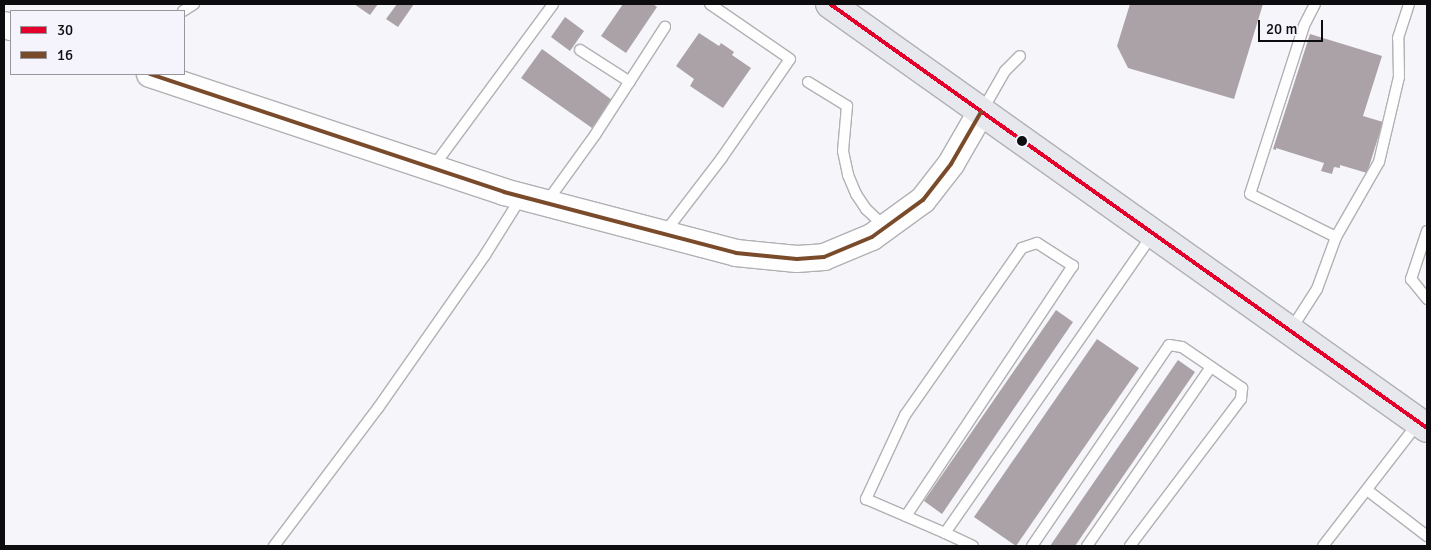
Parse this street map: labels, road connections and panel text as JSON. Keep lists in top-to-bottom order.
{
  "lines": ["transit line 30", "transit line 16"],
  "legend": ["30", "16"],
  "scale_bar": "20 m"
}
